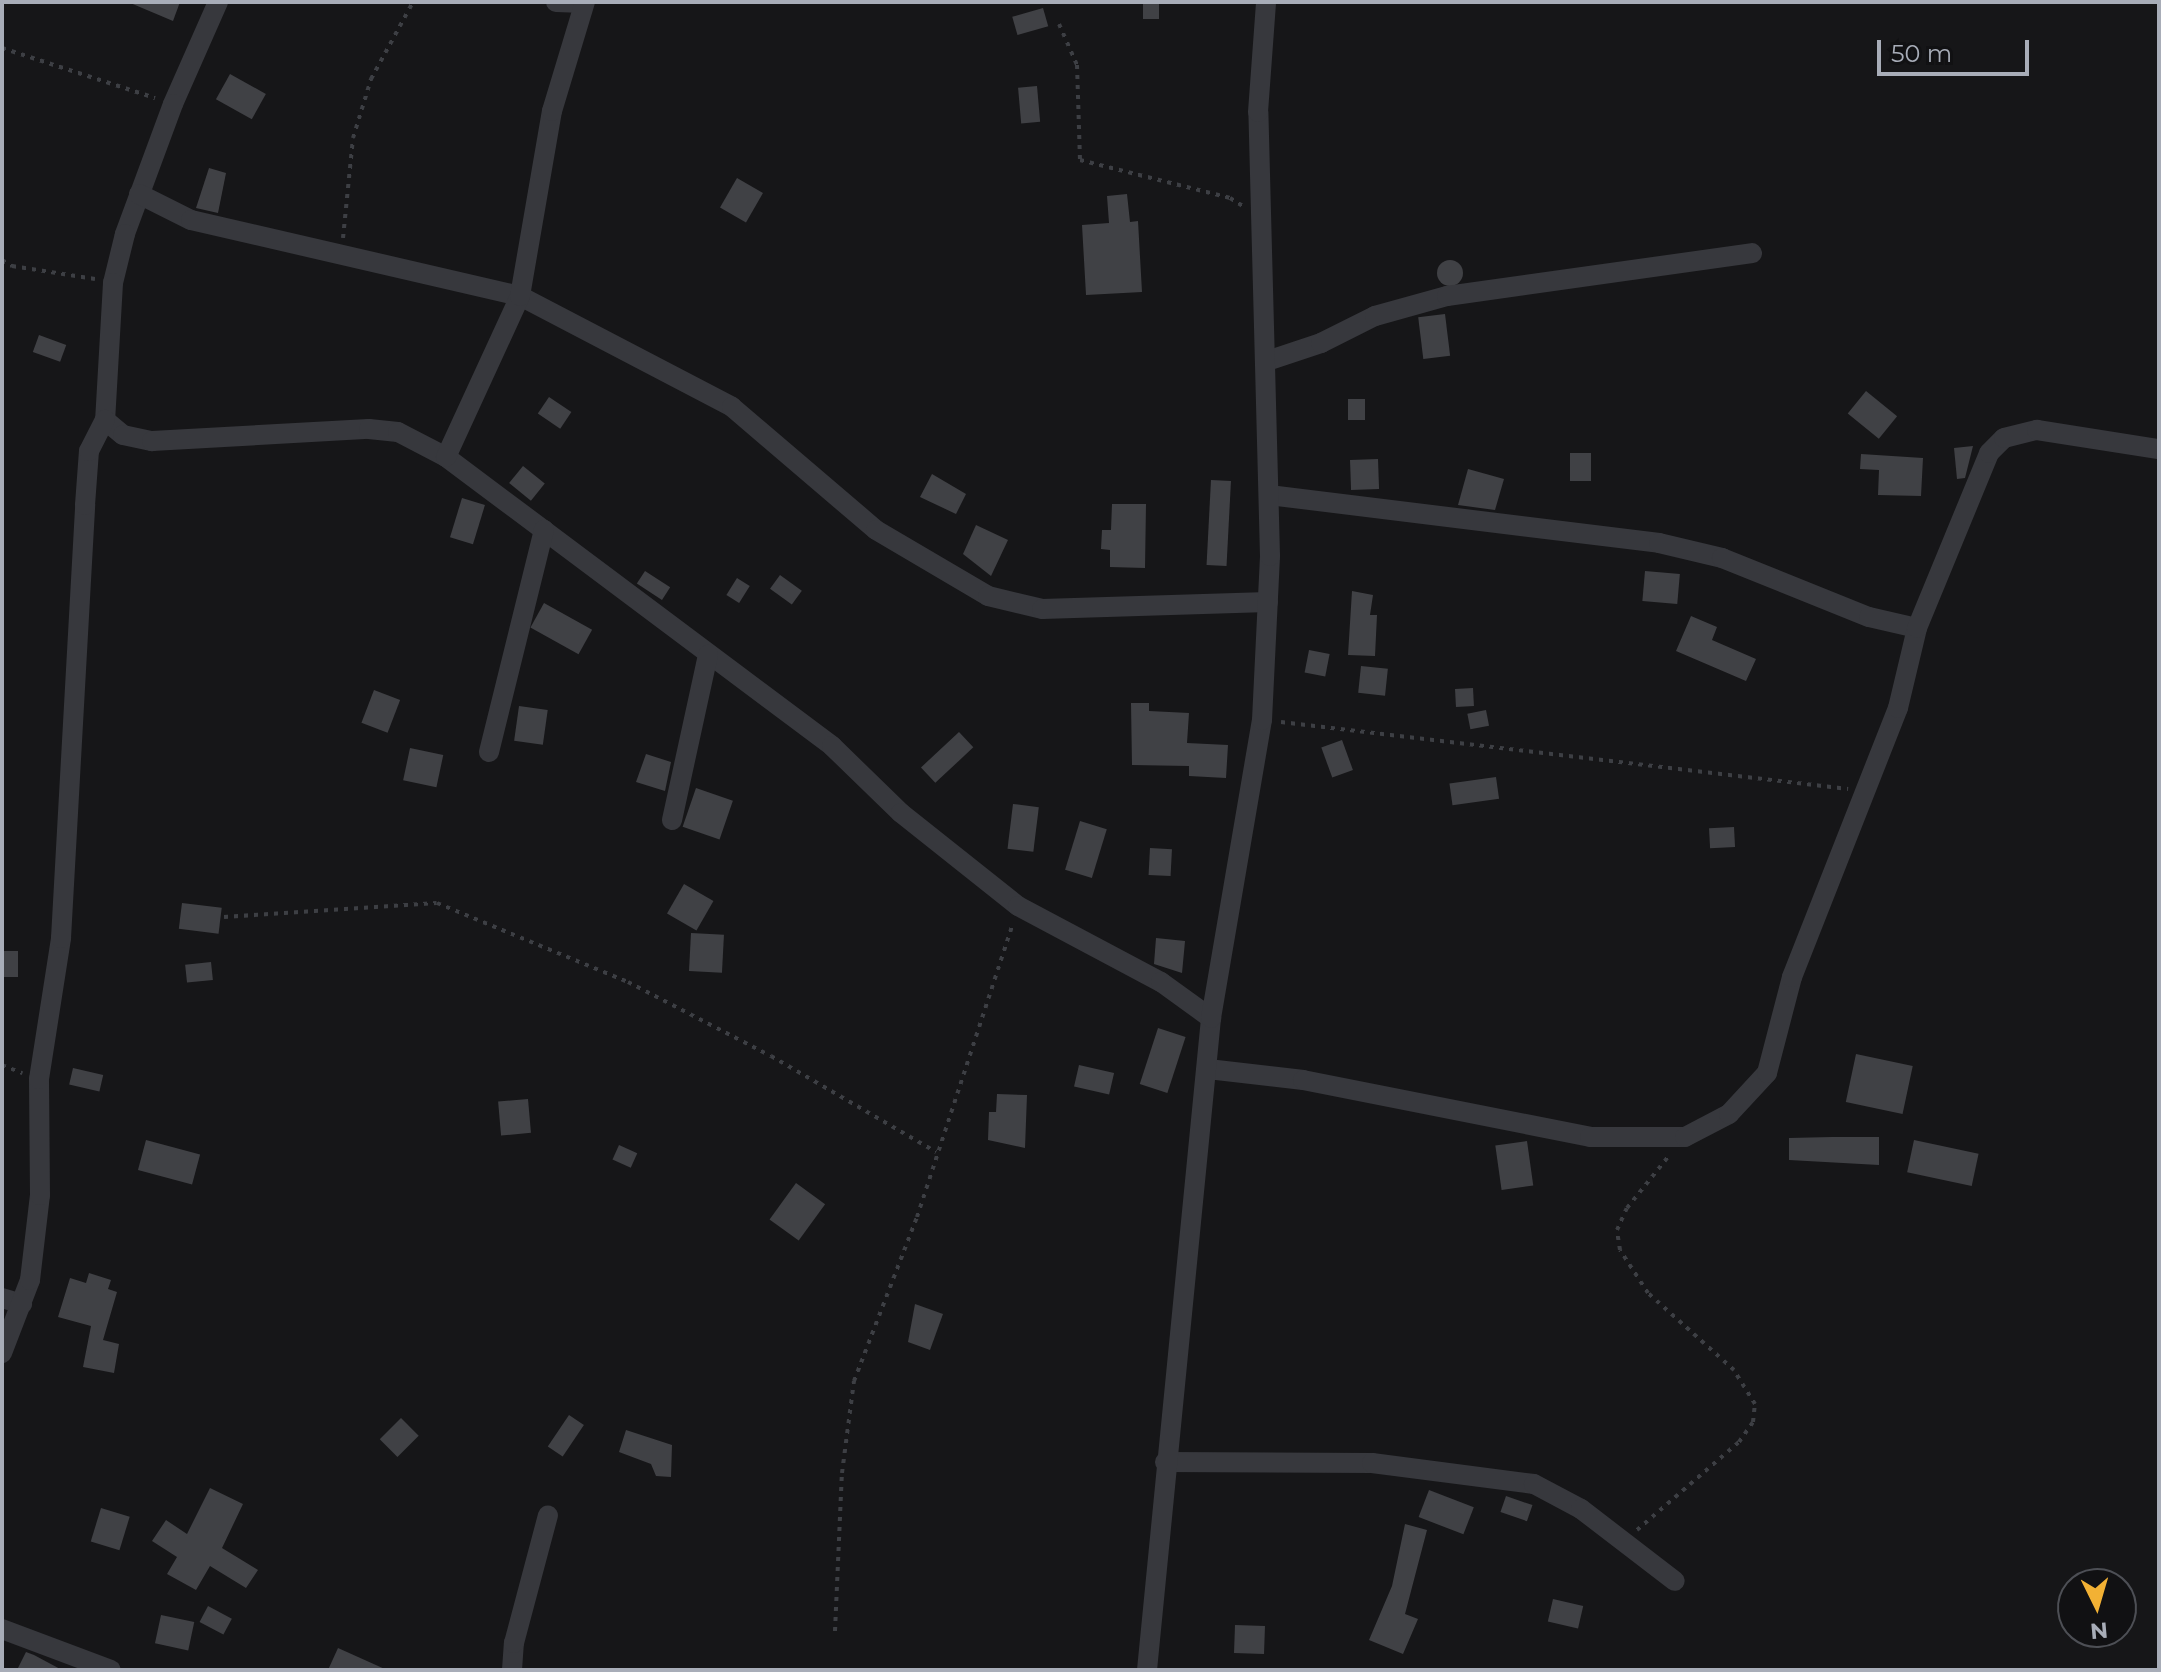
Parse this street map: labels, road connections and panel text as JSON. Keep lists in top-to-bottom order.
{
  "scale_bar": "50 m",
  "north": "bottom"
}
